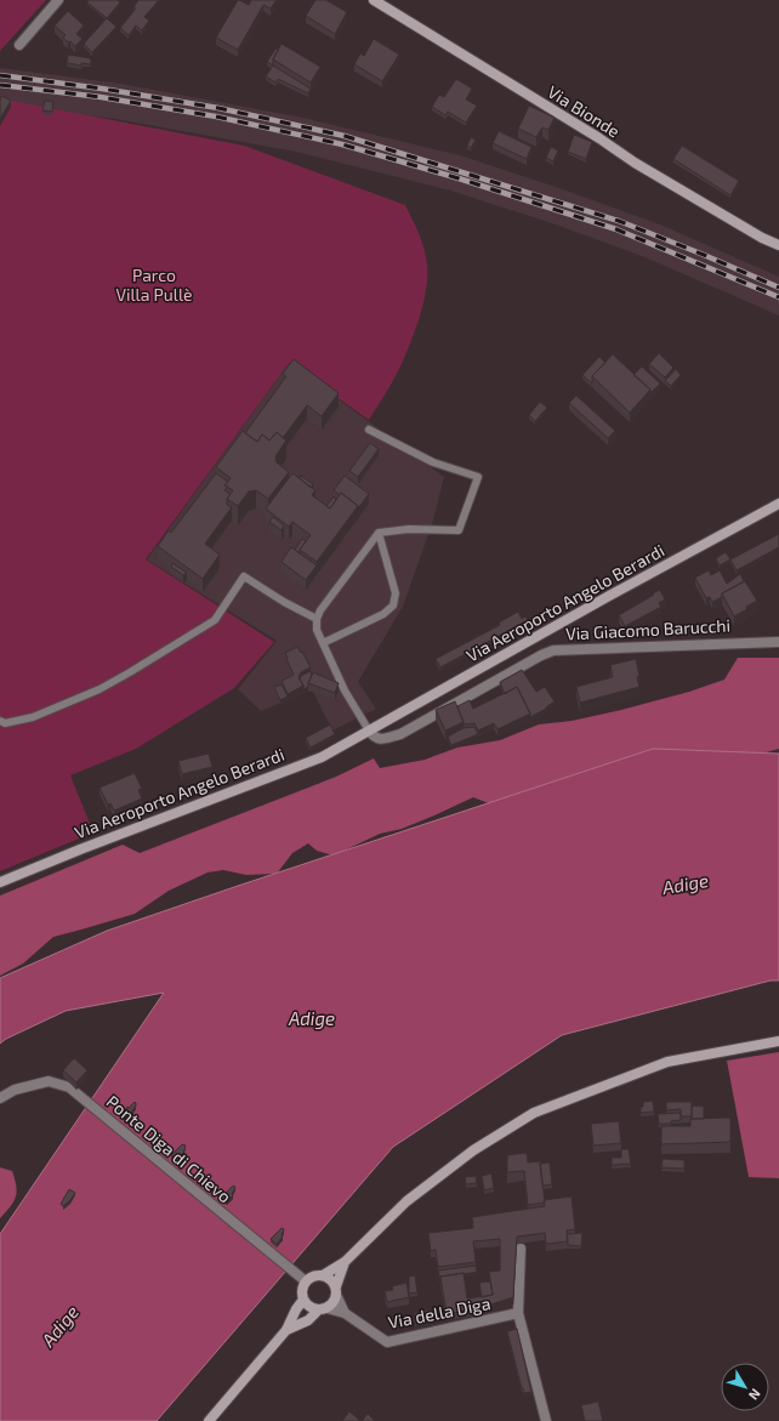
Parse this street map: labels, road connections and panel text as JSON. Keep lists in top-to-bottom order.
{
  "streets": {
    "street": [
      "Via Bionde",
      "Via Aeroporto Angelo Berardi",
      "Via Giacomo Barucchi",
      "Ponte Diga di Chievo",
      "Via della Diga"
    ]
  },
  "crossings": [
    ["Via Aeroporto Angelo Berardi", "Via Giacomo Barucchi"],
    ["Ponte Diga di Chievo", "Via della Diga"]
  ],
  "water": ["Adige"],
  "parks": ["Parco Villa Pullè"],
  "north": "bottom right"
}
